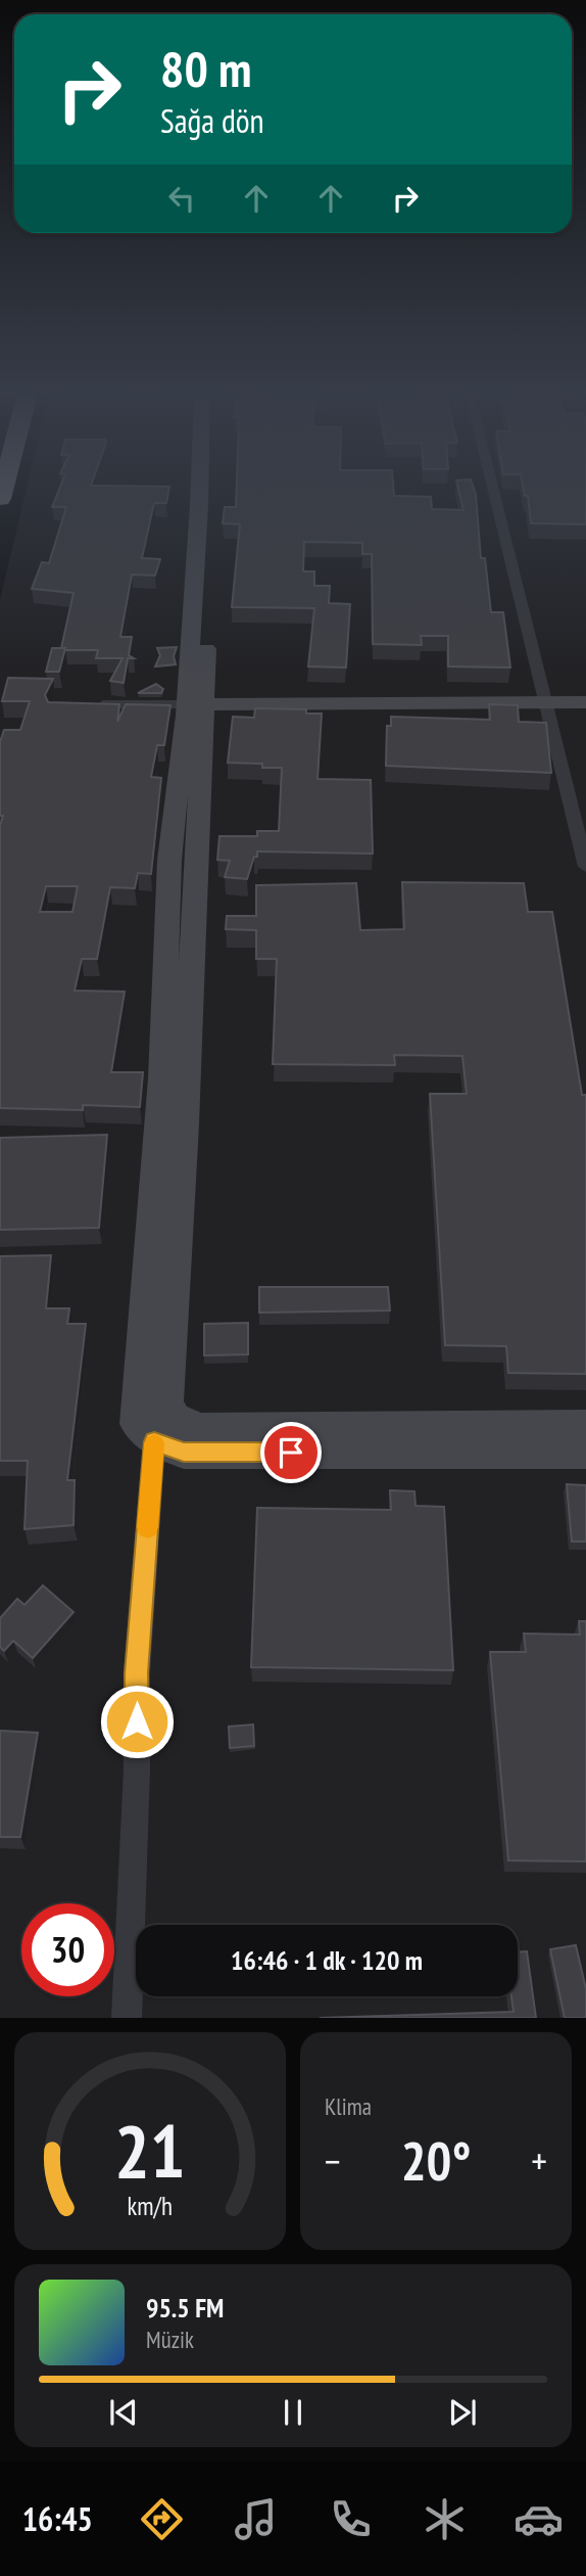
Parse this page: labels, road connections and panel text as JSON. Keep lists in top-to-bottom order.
{
  "page": {
    "turn": ["80 m", "Sağa dön"],
    "limit": "30",
    "trip": "16:46 · 1 dk · 120 m",
    "tile": "Klima",
    "heat": ["−", "20°", "+"],
    "song": ["95.5 FM", "Müzik"],
    "tabs": "16:45",
    "gauge": ["21", "km/h"]
  }
}
